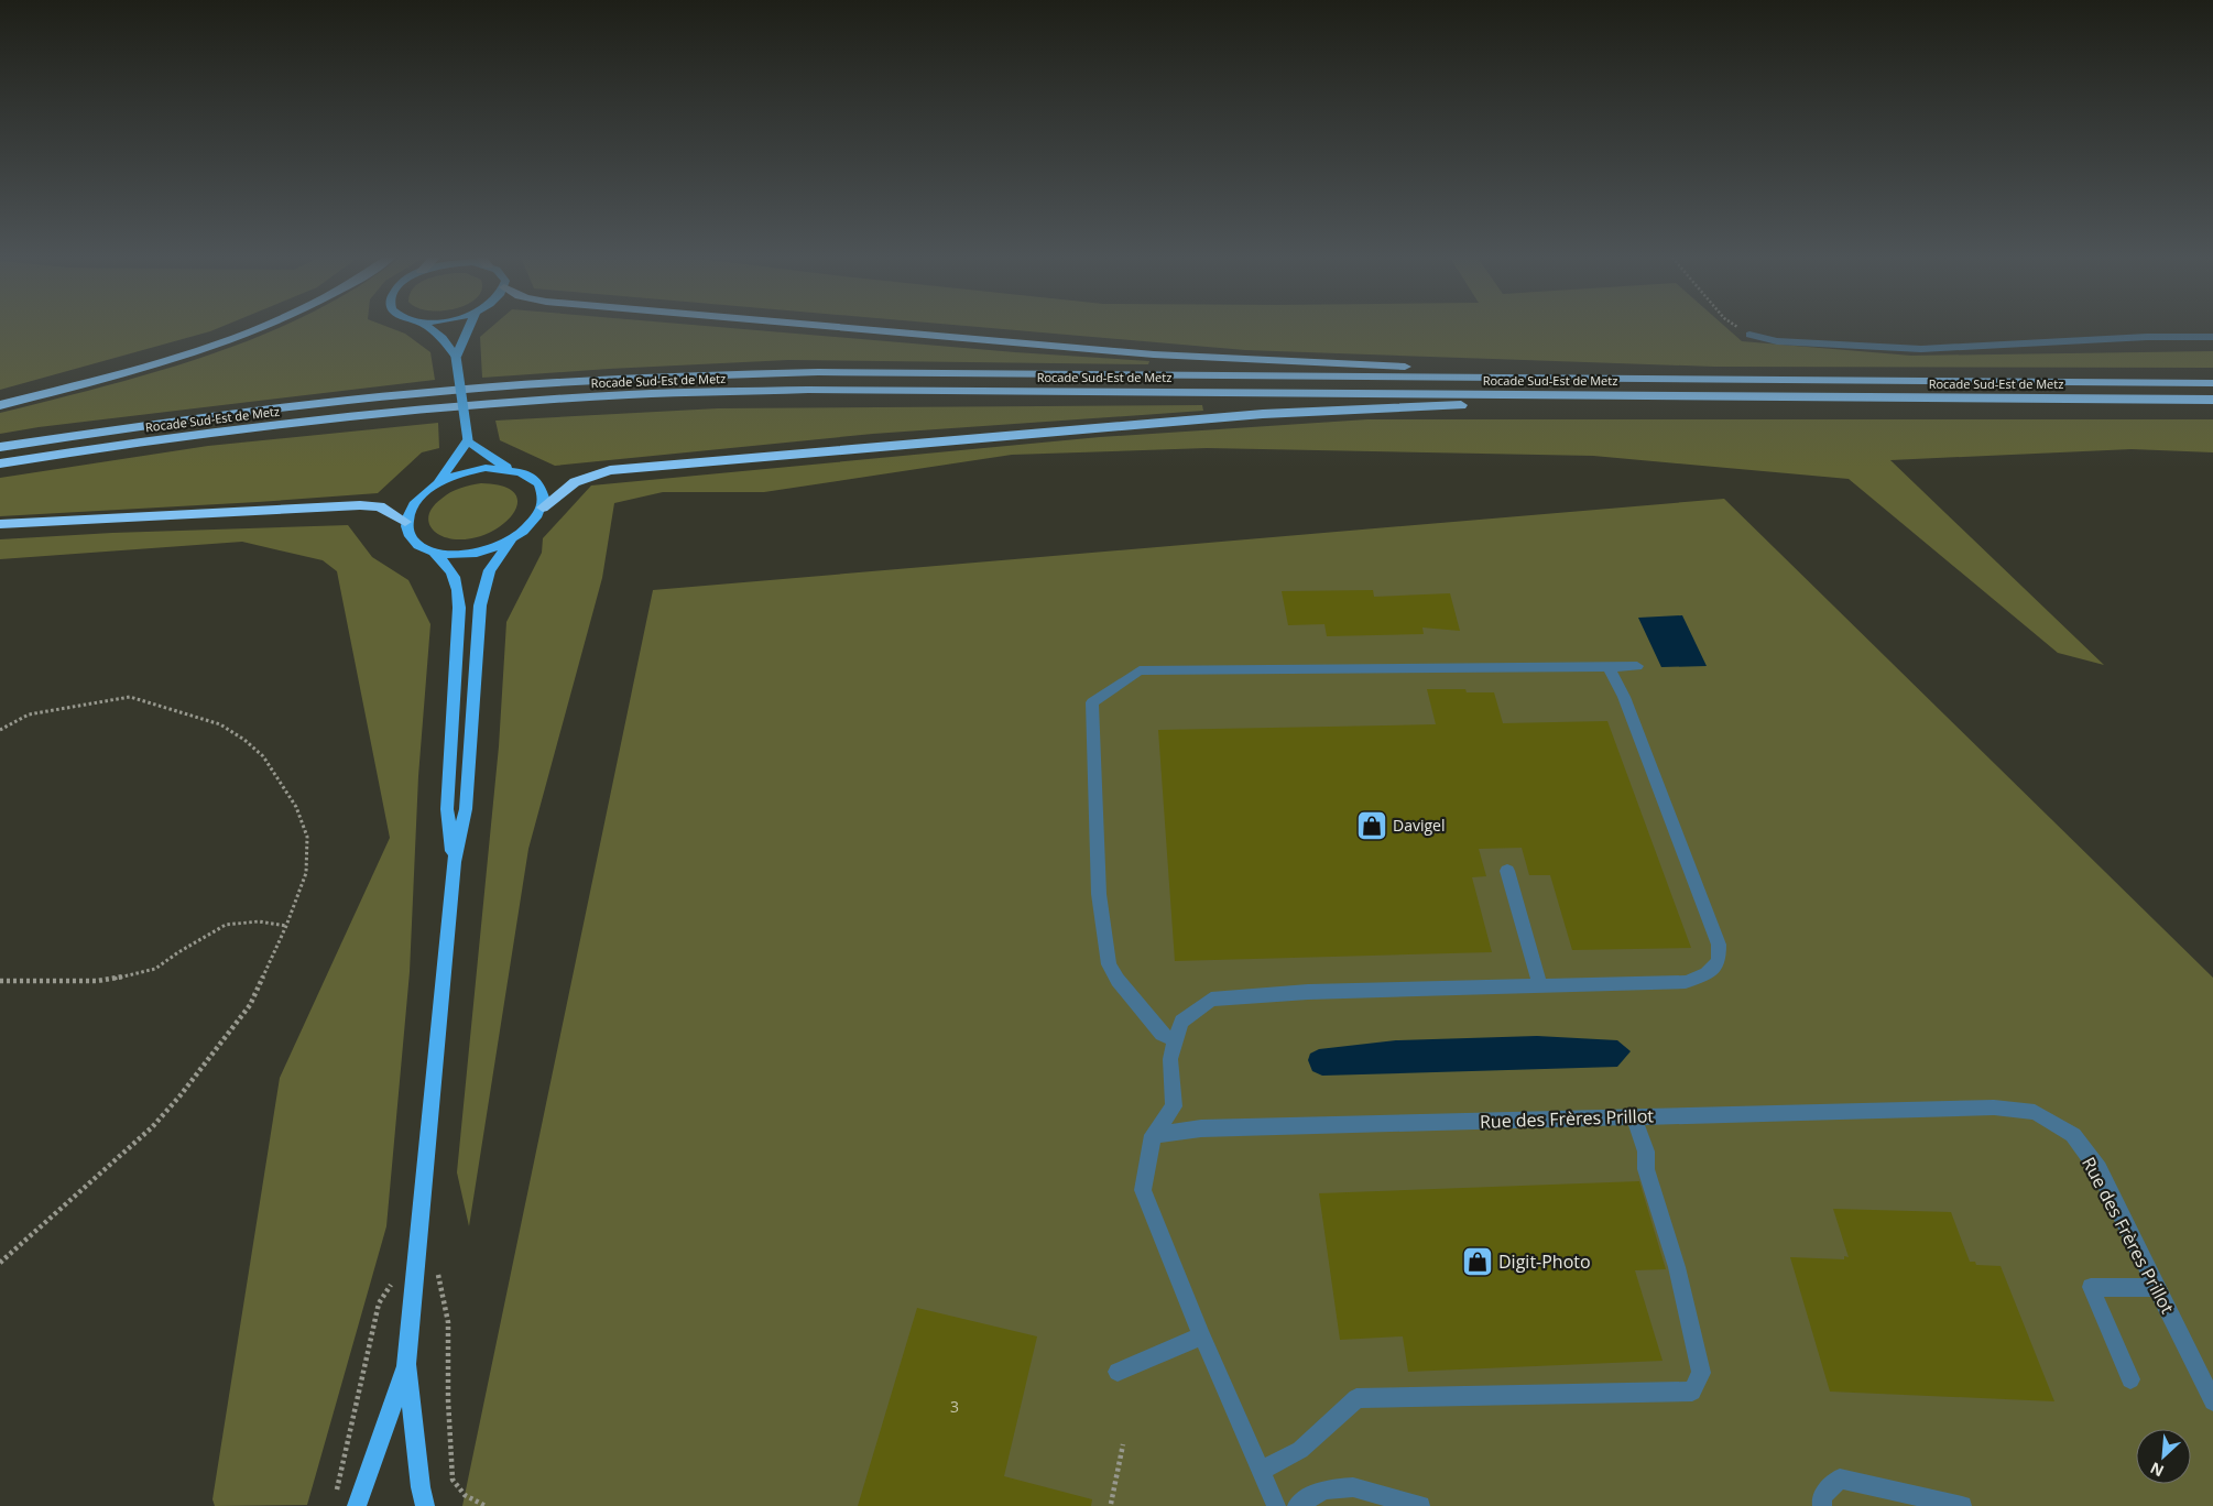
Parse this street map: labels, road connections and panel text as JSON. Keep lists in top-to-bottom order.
{
  "streets": {
    "highway": ["Rocade Sud-Est de Metz"],
    "street": ["Rue des Frères Prillot"]
  },
  "places": {
    "shop": ["Davigel", "Digit-Photo"]
  },
  "house_numbers": ["3"],
  "north": "bottom left"
}
